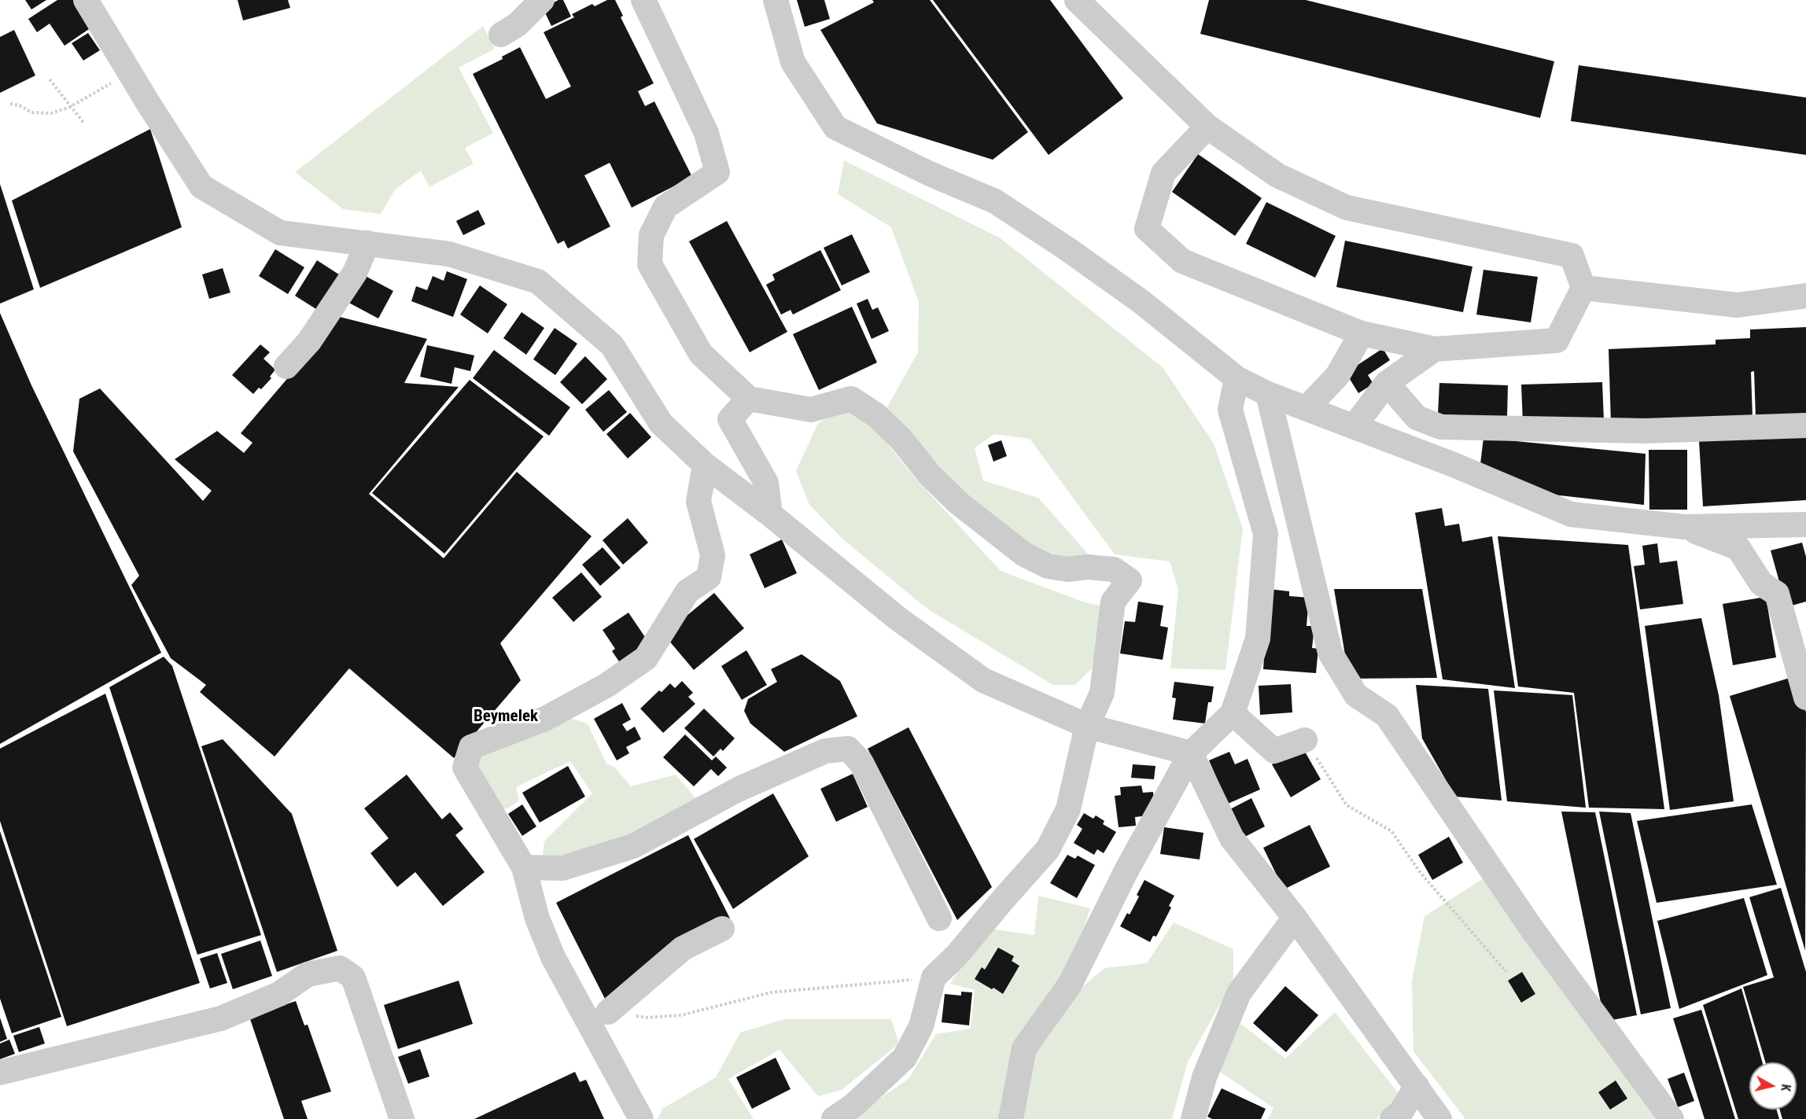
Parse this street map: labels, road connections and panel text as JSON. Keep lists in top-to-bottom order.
{
  "districts": ["Beymelek"],
  "north": "right"
}
